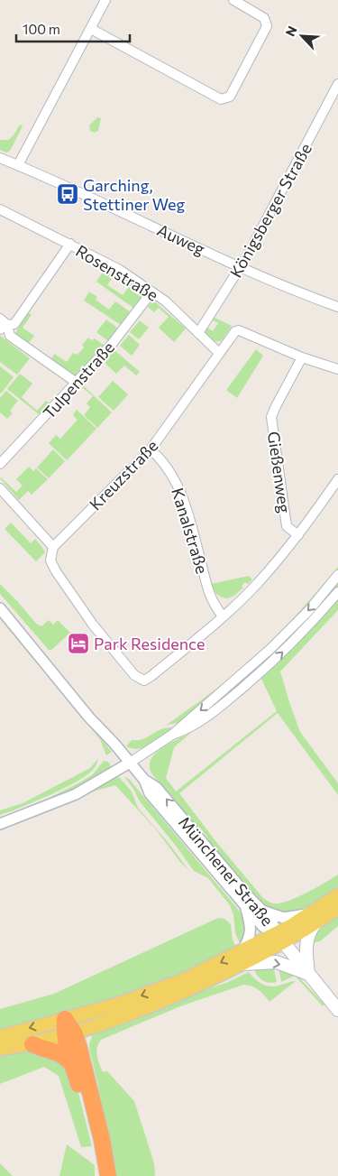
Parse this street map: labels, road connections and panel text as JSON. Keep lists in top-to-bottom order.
{
  "streets": {
    "street": [
      "Königsberger Straße",
      "Auweg",
      "Rosenstraße",
      "Tulpenstraße",
      "Gießenweg",
      "Kreuzstraße",
      "Kanalstraße",
      "Münchener Straße"
    ]
  },
  "crossings": [
    ["Königsberger Straße", "Auweg"],
    ["Königsberger Straße", "Rosenstraße"],
    ["Rosenstraße", "Tulpenstraße"],
    ["Rosenstraße", "Kreuzstraße"],
    ["Kreuzstraße", "Kanalstraße"]
  ],
  "places": {
    "bus stop": ["Garching, Stettiner Weg"],
    "hotel": ["Park Residence"]
  },
  "scale_bar": "100 m",
  "north": "top left"
}
